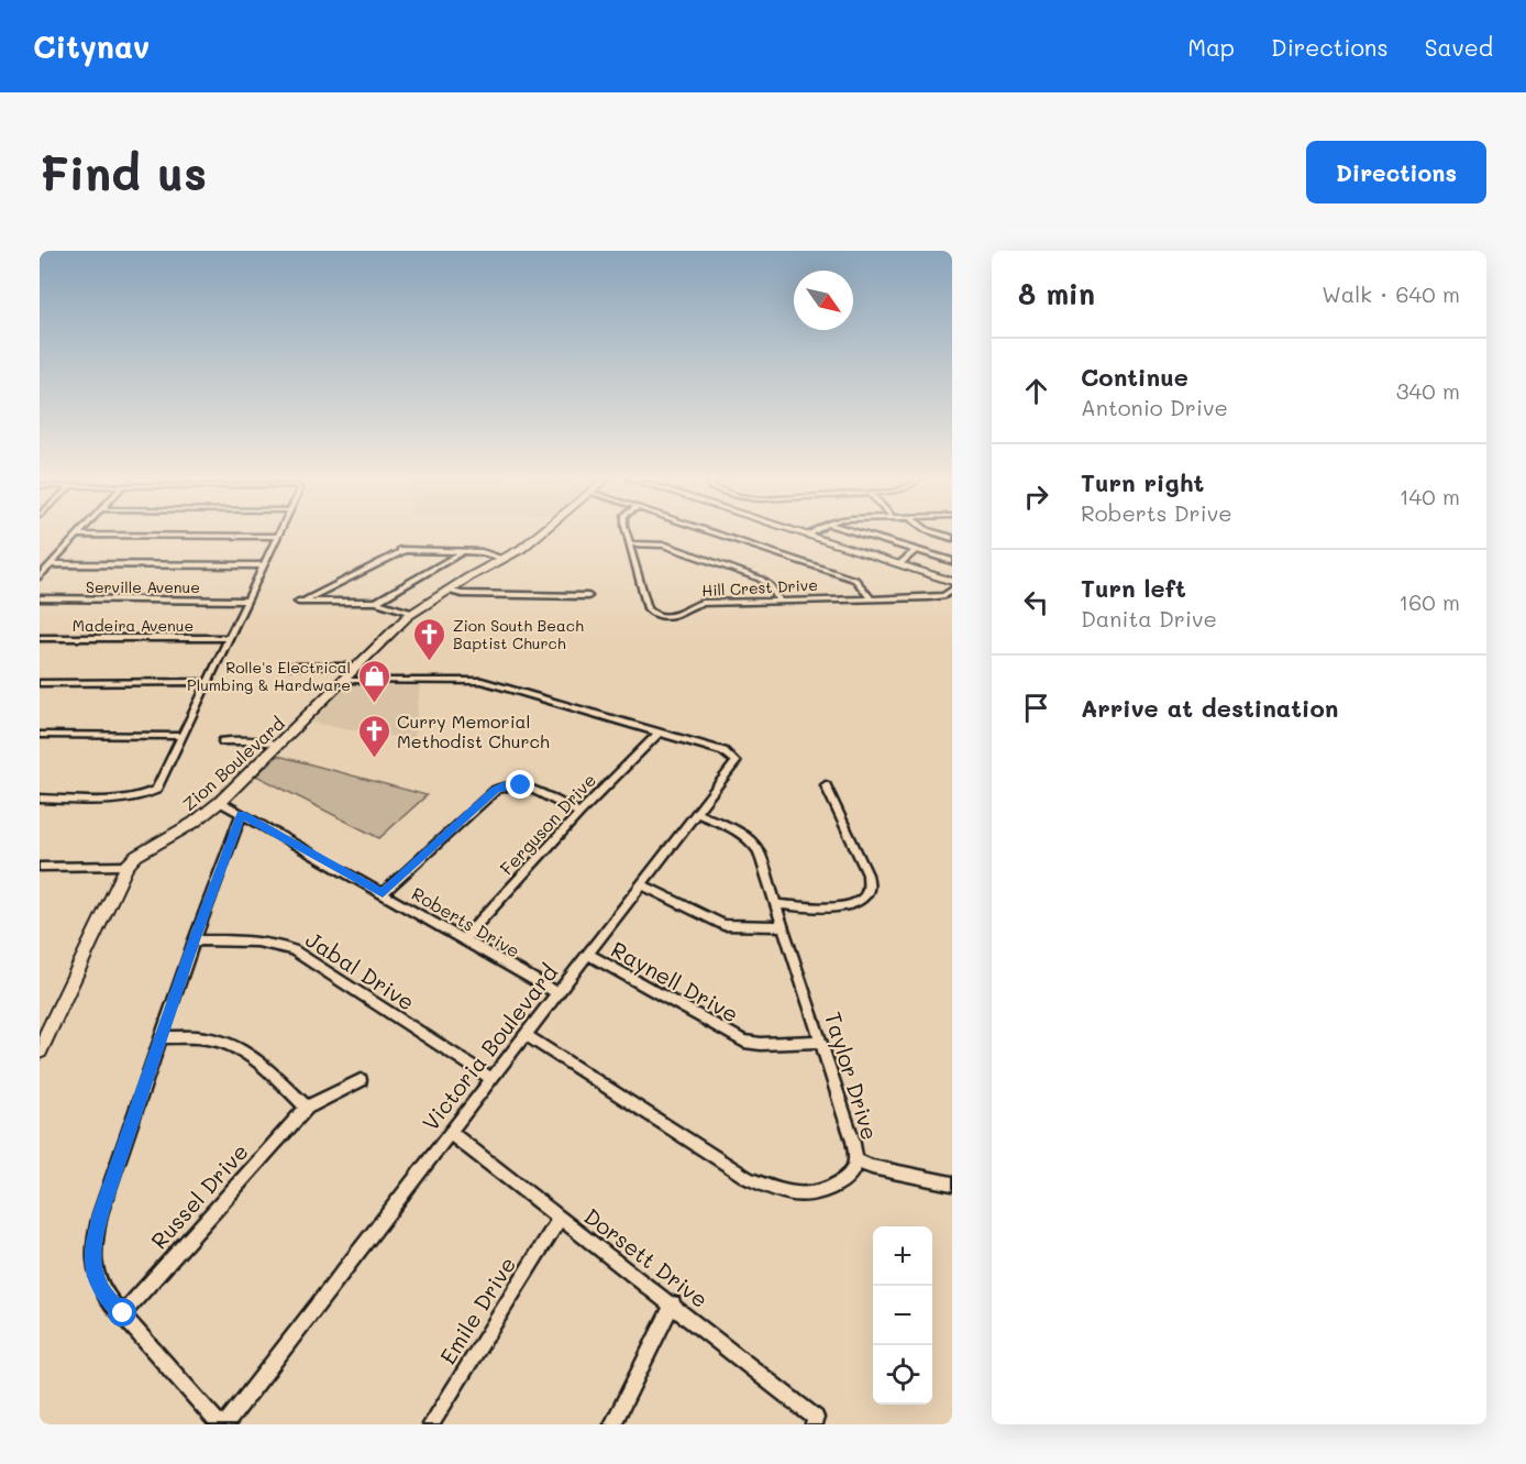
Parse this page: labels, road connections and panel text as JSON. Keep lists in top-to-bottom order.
{
  "streets": {
    "main road": ["Zion Boulevard"],
    "street": [
      "Serville Avenue",
      "Hill Crest Drive",
      "Madeira Avenue",
      "Ferguson Drive",
      "Roberts Drive",
      "Jabal Drive",
      "Raynell Drive",
      "Victoria Boulevard",
      "Taylor Drive",
      "Russel Drive",
      "Dorsett Drive",
      "Emile Drive"
    ]
  },
  "crossings": [
    ["Zion Boulevard", "Roberts Drive"],
    ["Ferguson Drive", "Roberts Drive"],
    ["Ferguson Drive", "Victoria Boulevard"],
    ["Roberts Drive", "Victoria Boulevard"],
    ["Jabal Drive", "Victoria Boulevard"],
    ["Raynell Drive", "Victoria Boulevard"],
    ["Raynell Drive", "Taylor Drive"],
    ["Victoria Boulevard", "Taylor Drive"],
    ["Victoria Boulevard", "Dorsett Drive"],
    ["Dorsett Drive", "Emile Drive"]
  ],
  "places": {
    "church": ["Zion South Beach Baptist Church", "Curry Memorial Methodist Church"],
    "shop": ["Rolle's Electrical Plumbing & Hardware"]
  },
  "north": "bottom right",
  "page": {
    "header": "Citynav",
    "nav": ["Map", "Directions", "Saved"],
    "buttons": "Directions",
    "title": "Find us",
    "heading": ["8 min", "Walk · 640 m"],
    "list": [
      ["Continue", "Antonio Drive", "340 m"],
      ["Turn right", "Roberts Drive", "140 m"],
      ["Turn left", "Danita Drive", "160 m"],
      "Arrive at destination"
    ],
    "map_buttons": ["+", "−"]
  }
}
